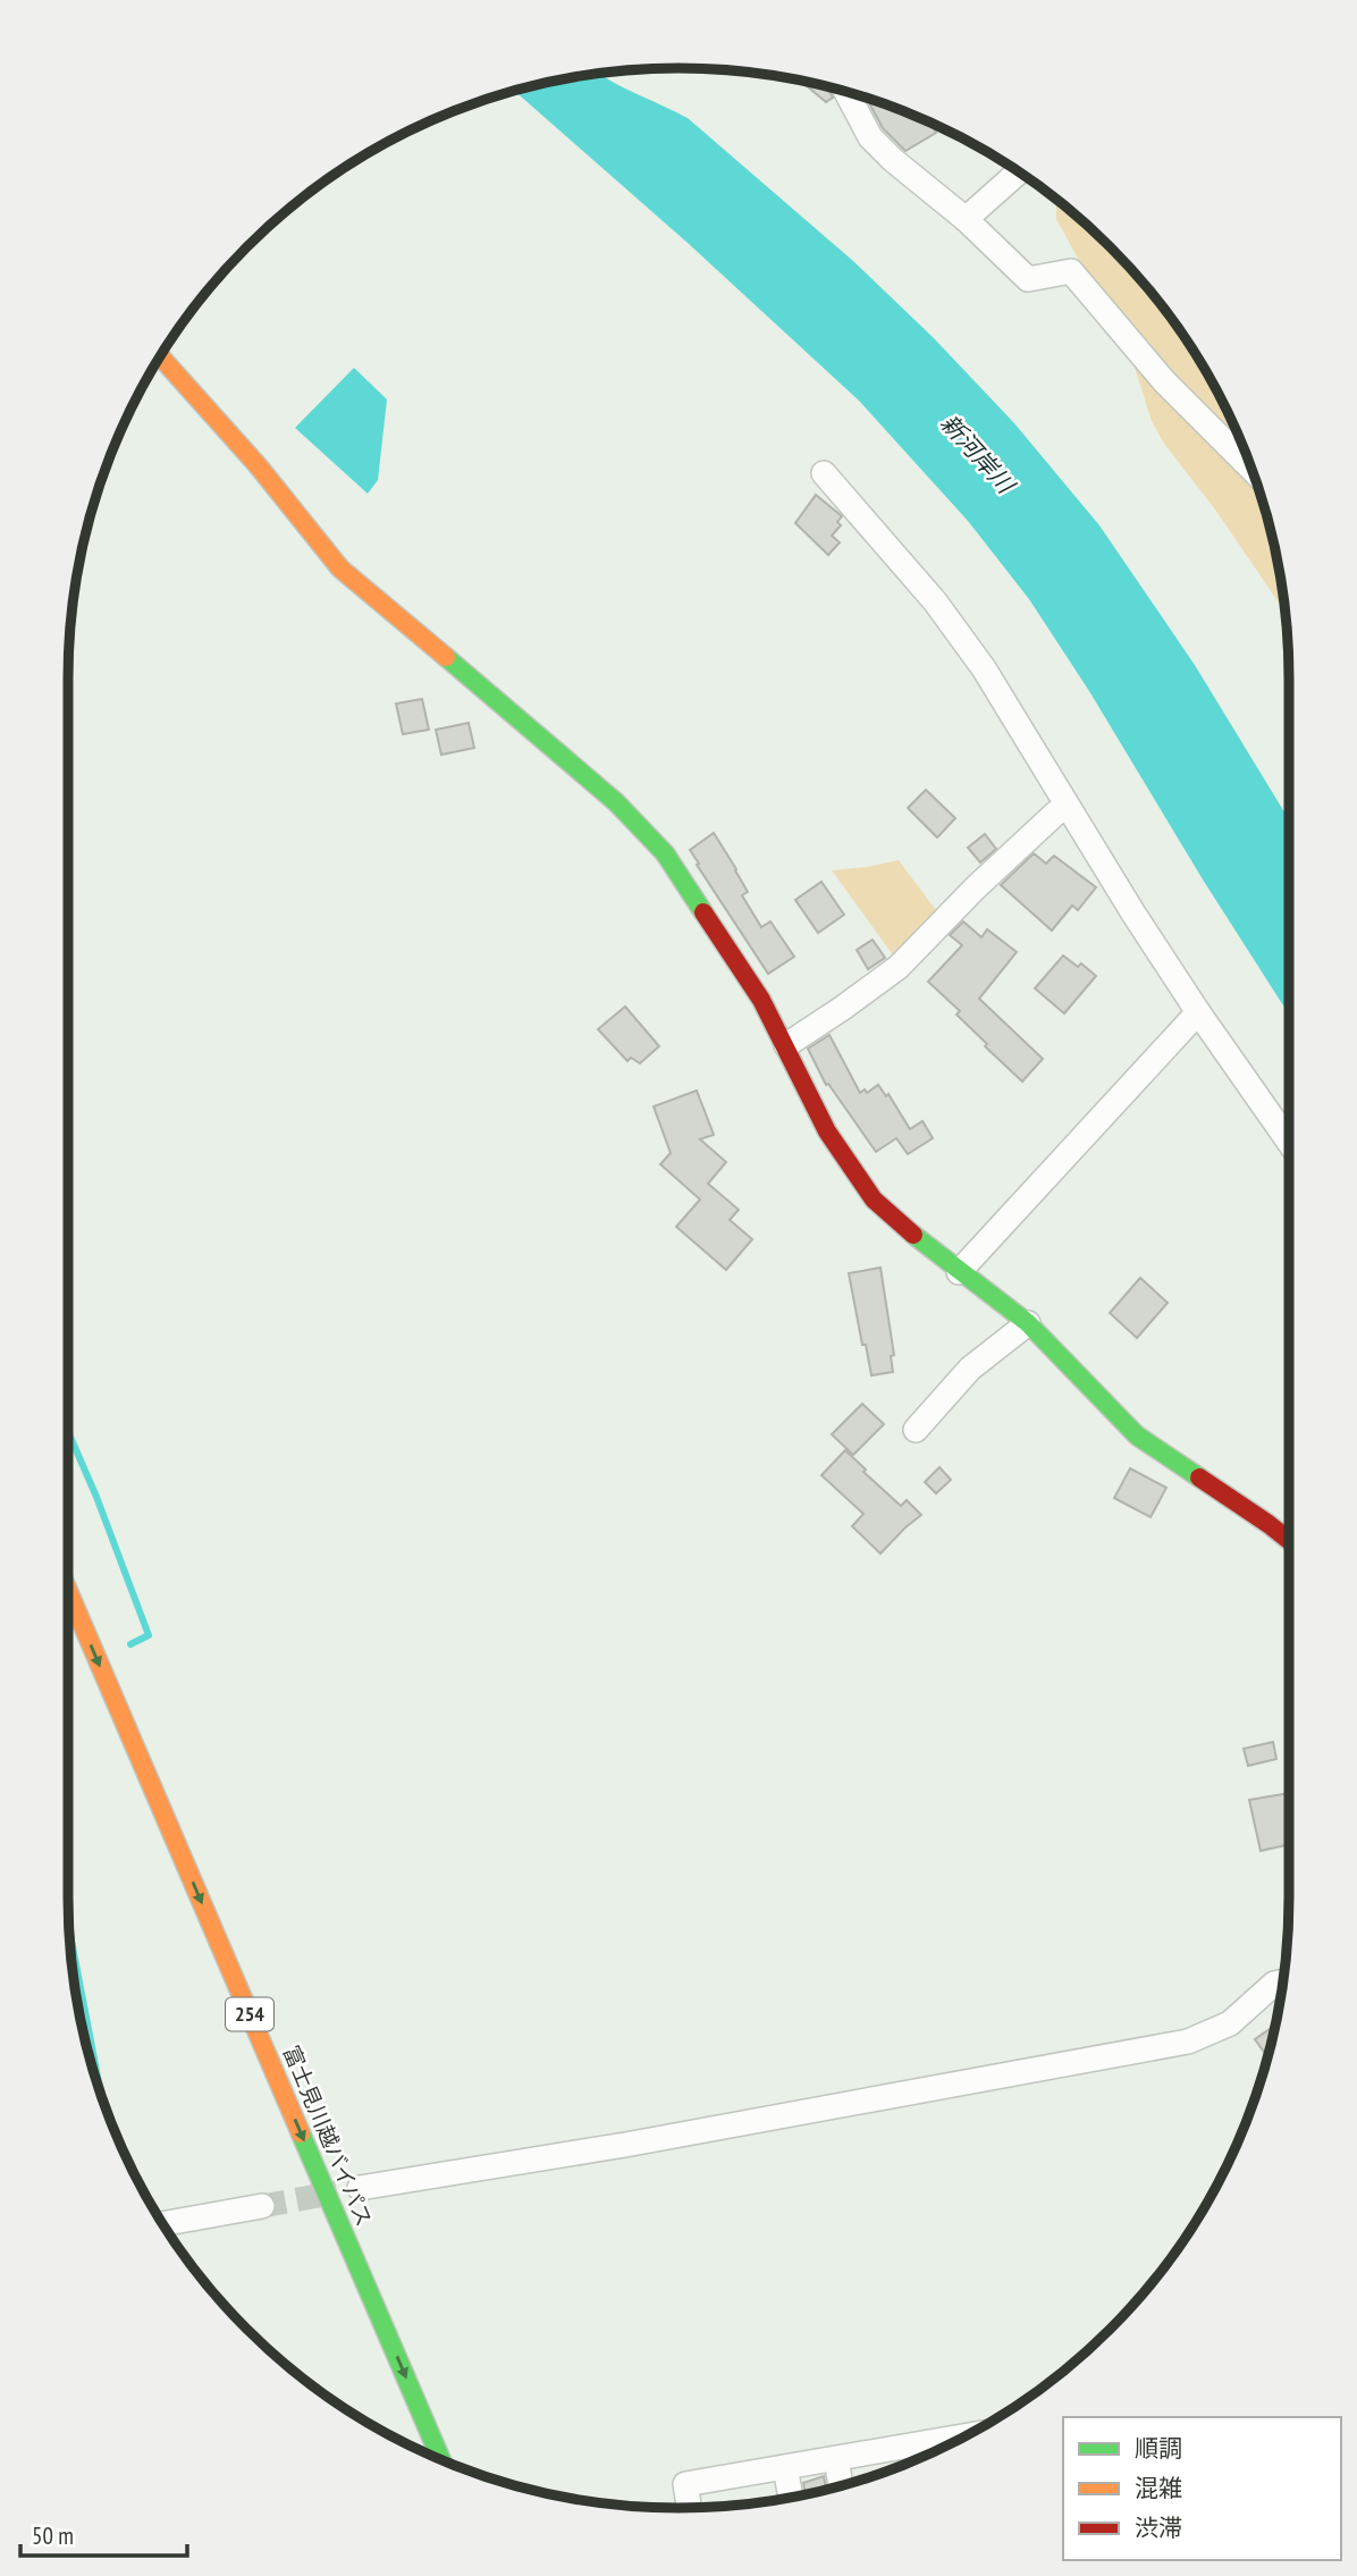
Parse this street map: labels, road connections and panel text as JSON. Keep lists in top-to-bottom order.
{
  "streets": {
    "main road": ["254", "富士見川越バイパス"]
  },
  "one_way": ["富士見川越バイパス"],
  "water": ["新河岸川"],
  "legend": ["順調", "混雑", "渋滞"],
  "scale_bar": "50 m"
}
